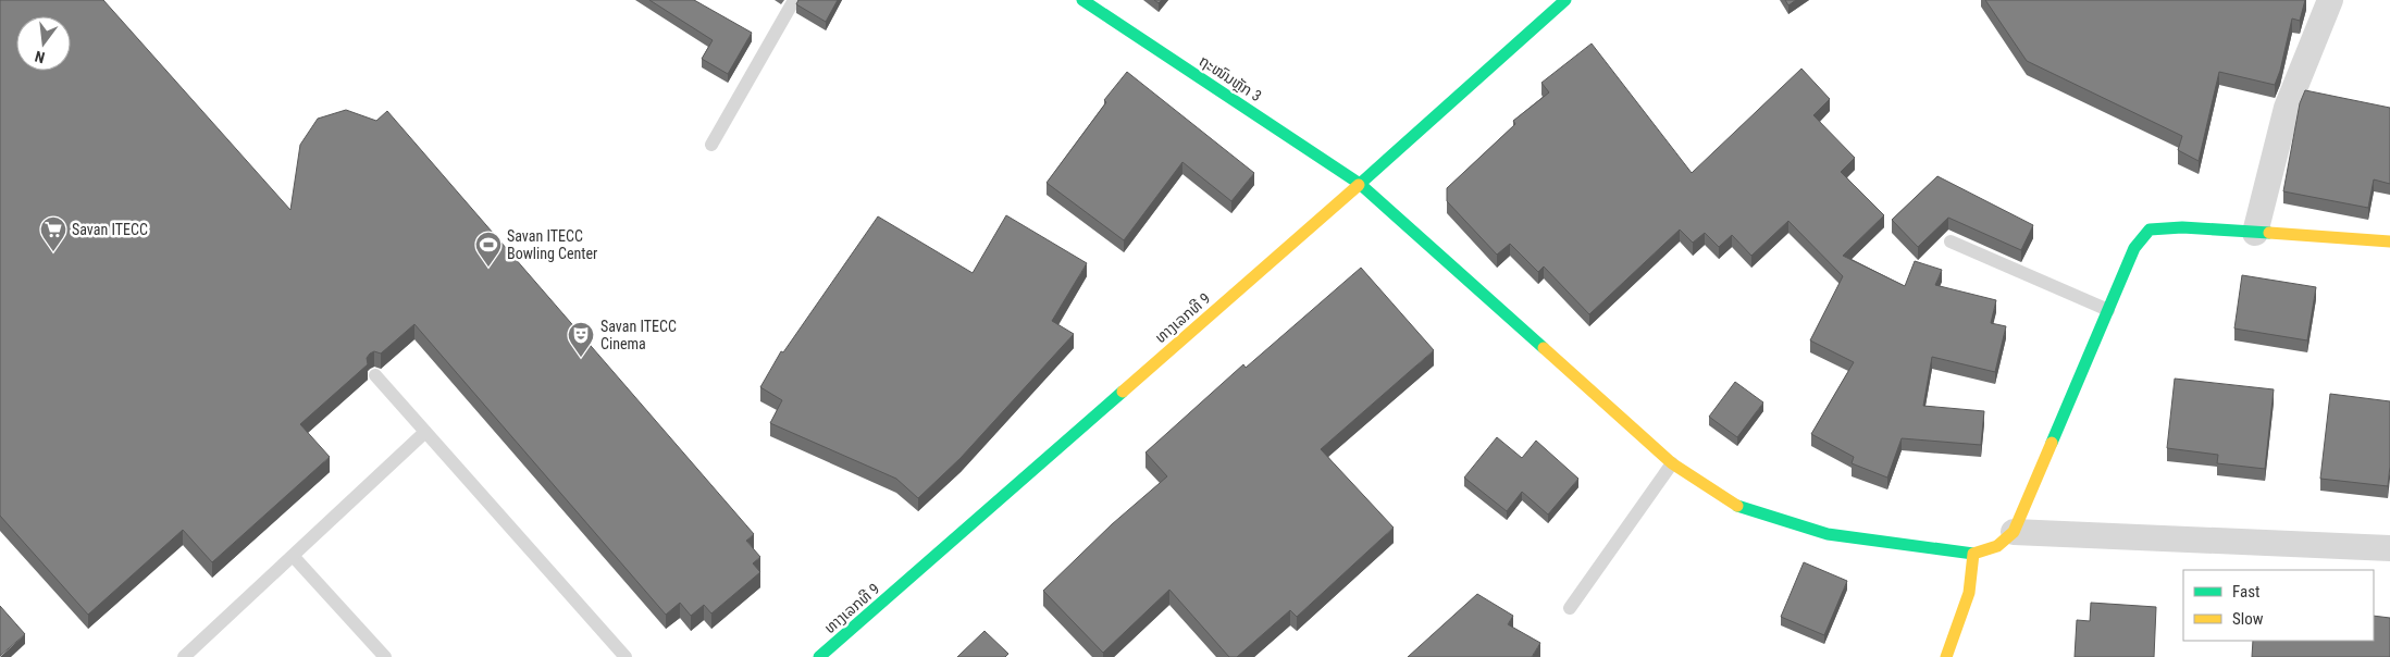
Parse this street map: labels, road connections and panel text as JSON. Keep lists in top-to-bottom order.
{
  "streets": {
    "street": ["ຖະໜົນຫຼັກ 3", "ທາງເລກທີ 9"]
  },
  "crossings": [
    ["ຖະໜົນຫຼັກ 3", "ທາງເລກທີ 9"]
  ],
  "places": {
    "supermarket": ["Savan ITECC"],
    "sports": ["Savan ITECC Bowling Center"],
    "theatre": ["Savan ITECC Cinema"]
  },
  "legend": ["Fast", "Slow"],
  "north": "bottom"
}
